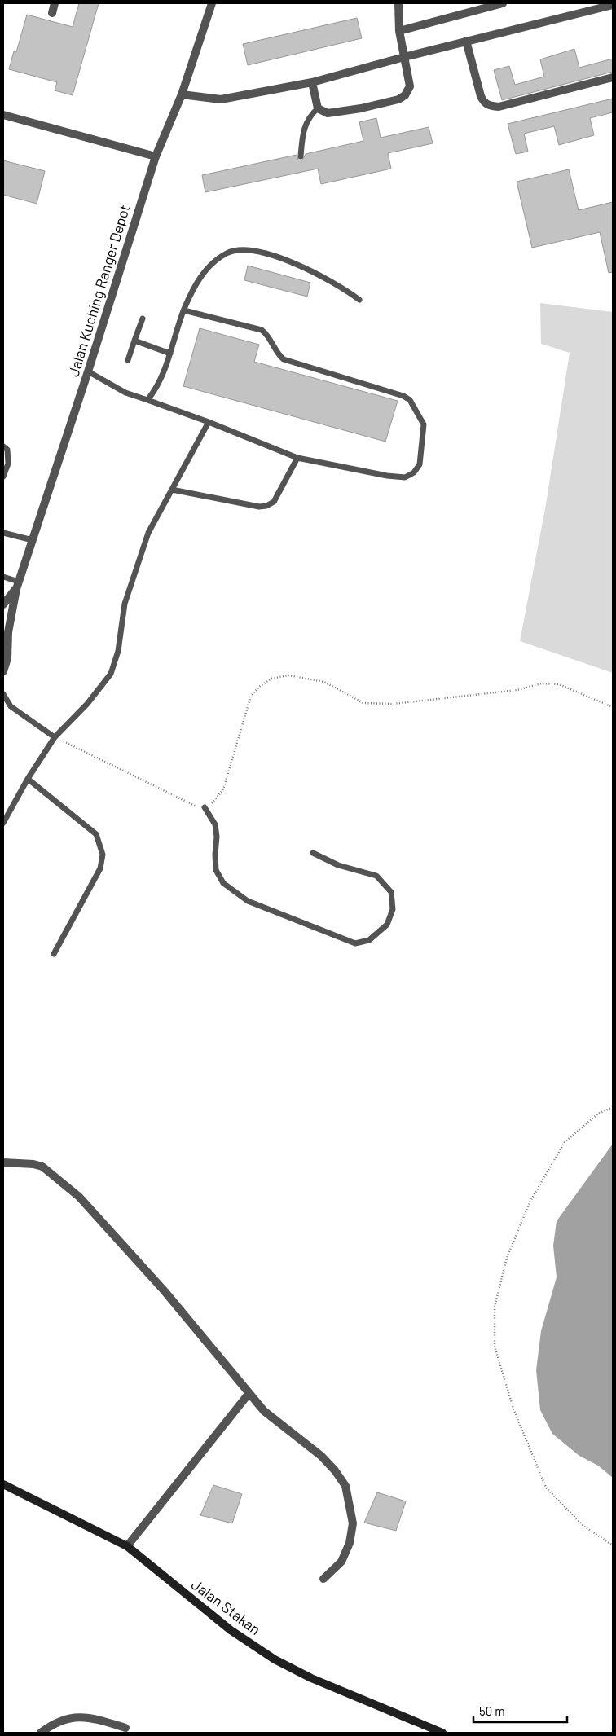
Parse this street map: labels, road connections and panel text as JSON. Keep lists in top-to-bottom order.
{
  "streets": {
    "main road": ["Jalan Stakan"],
    "street": ["Jalan Kuching Ranger Depot"]
  },
  "scale_bar": "50 m"
}
